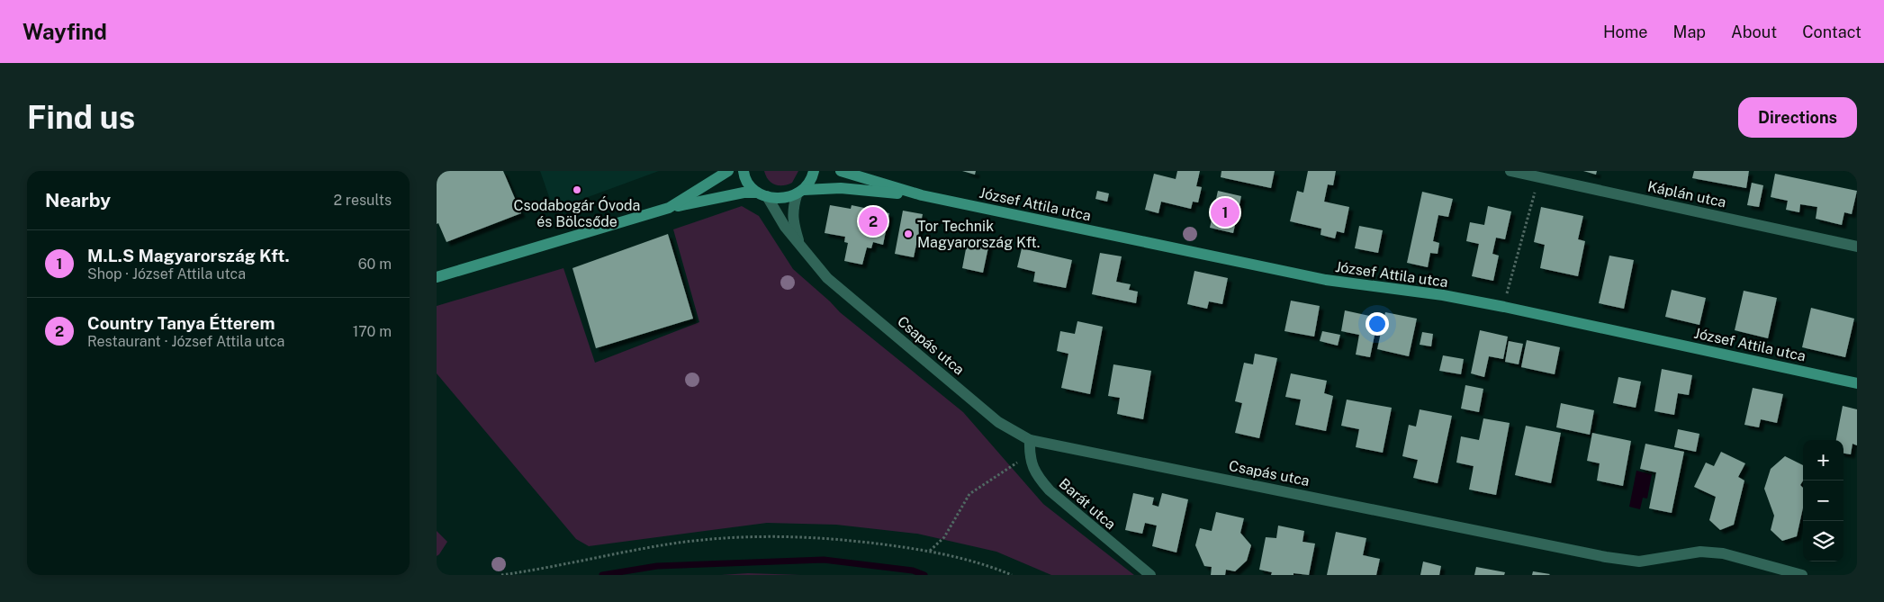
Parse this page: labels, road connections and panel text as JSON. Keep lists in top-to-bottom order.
{
  "streets": {
    "main road": ["József Attila utca"],
    "street": ["Káplán utca", "Csapás utca", "Barát utca"]
  },
  "crossings": [
    ["Csapás utca", "Barát utca"]
  ],
  "places": ["Csodabogár Óvoda és Bölcsőde", "Tor Technik Magyarország Kft."],
  "page": {
    "header": "Wayfind",
    "nav": [
      "Home",
      "Map",
      "About",
      "Contact"
    ],
    "buttons": "Directions",
    "title": "Find us",
    "heading": ["Nearby", "2 results"],
    "pins": ["1", "2"],
    "list": [
      {
        "mark": "1",
        "name": "M.L.S Magyarország Kft.",
        "note": "Shop · József Attila utca",
        "value": "60 m"
      },
      {
        "mark": "2",
        "name": "Country Tanya Étterem",
        "note": "Restaurant · József Attila utca",
        "value": "170 m"
      }
    ],
    "map_buttons": ["+", "−"]
  }
}
